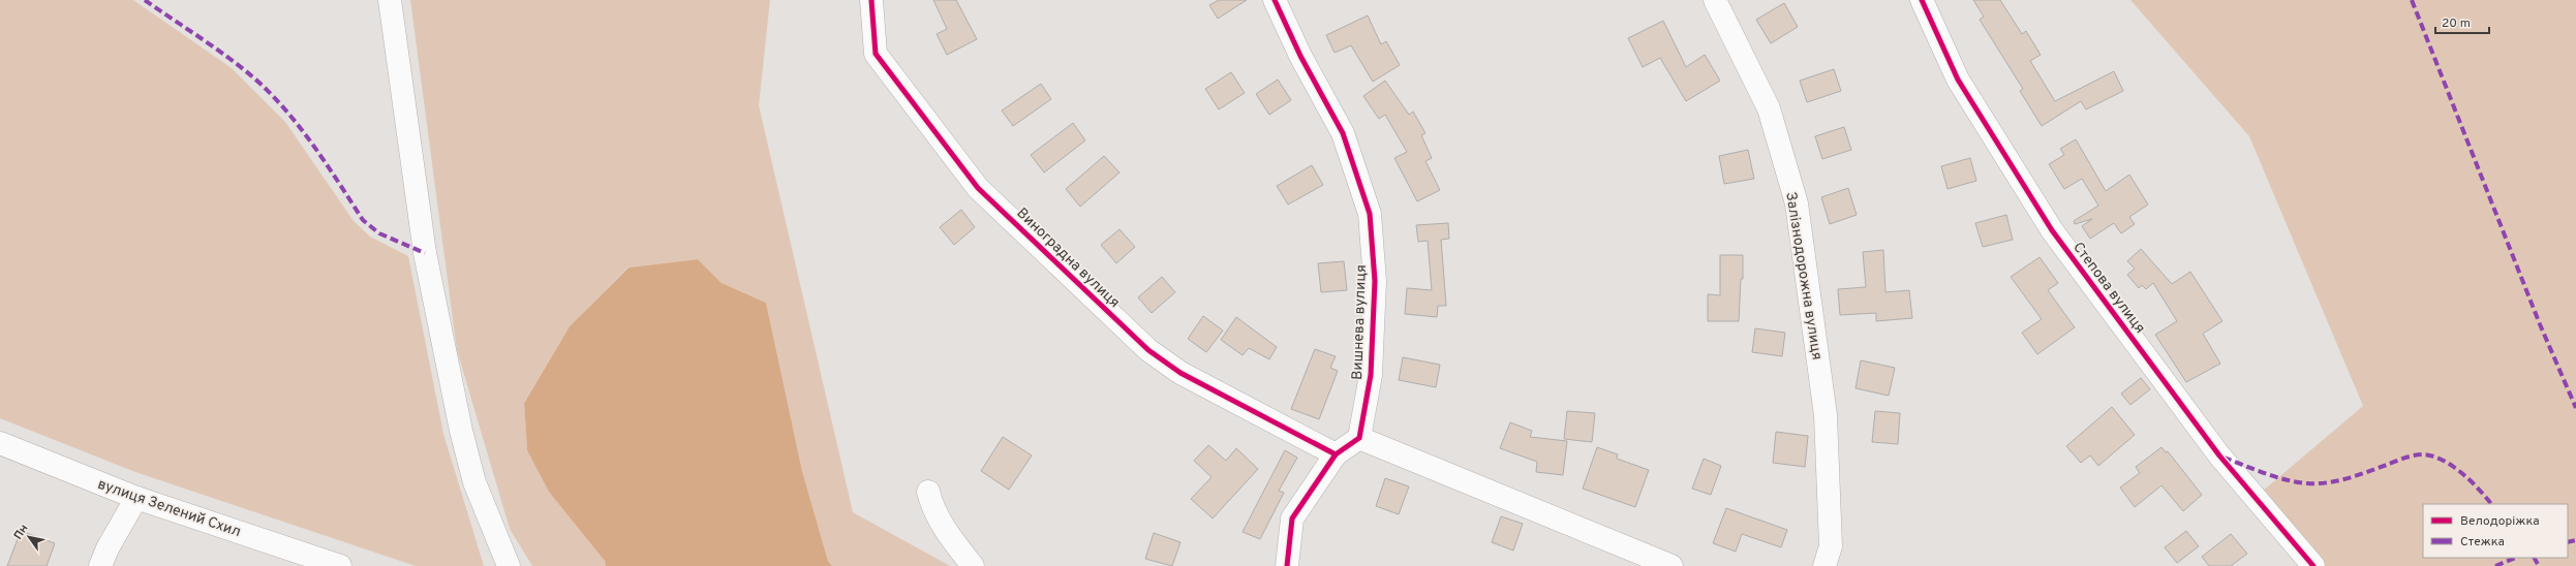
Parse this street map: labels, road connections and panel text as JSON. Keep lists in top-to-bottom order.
{
  "streets": {
    "street": [
      "Виноградна вулиця",
      "Залізнодорожна вулиця",
      "Степова вулиця",
      "Вишнева вулиця",
      "вулиця Зелений Схил"
    ]
  },
  "legend": ["Велодоріжка", "Стежка"],
  "scale_bar": "20 m",
  "north": "top left"
}
